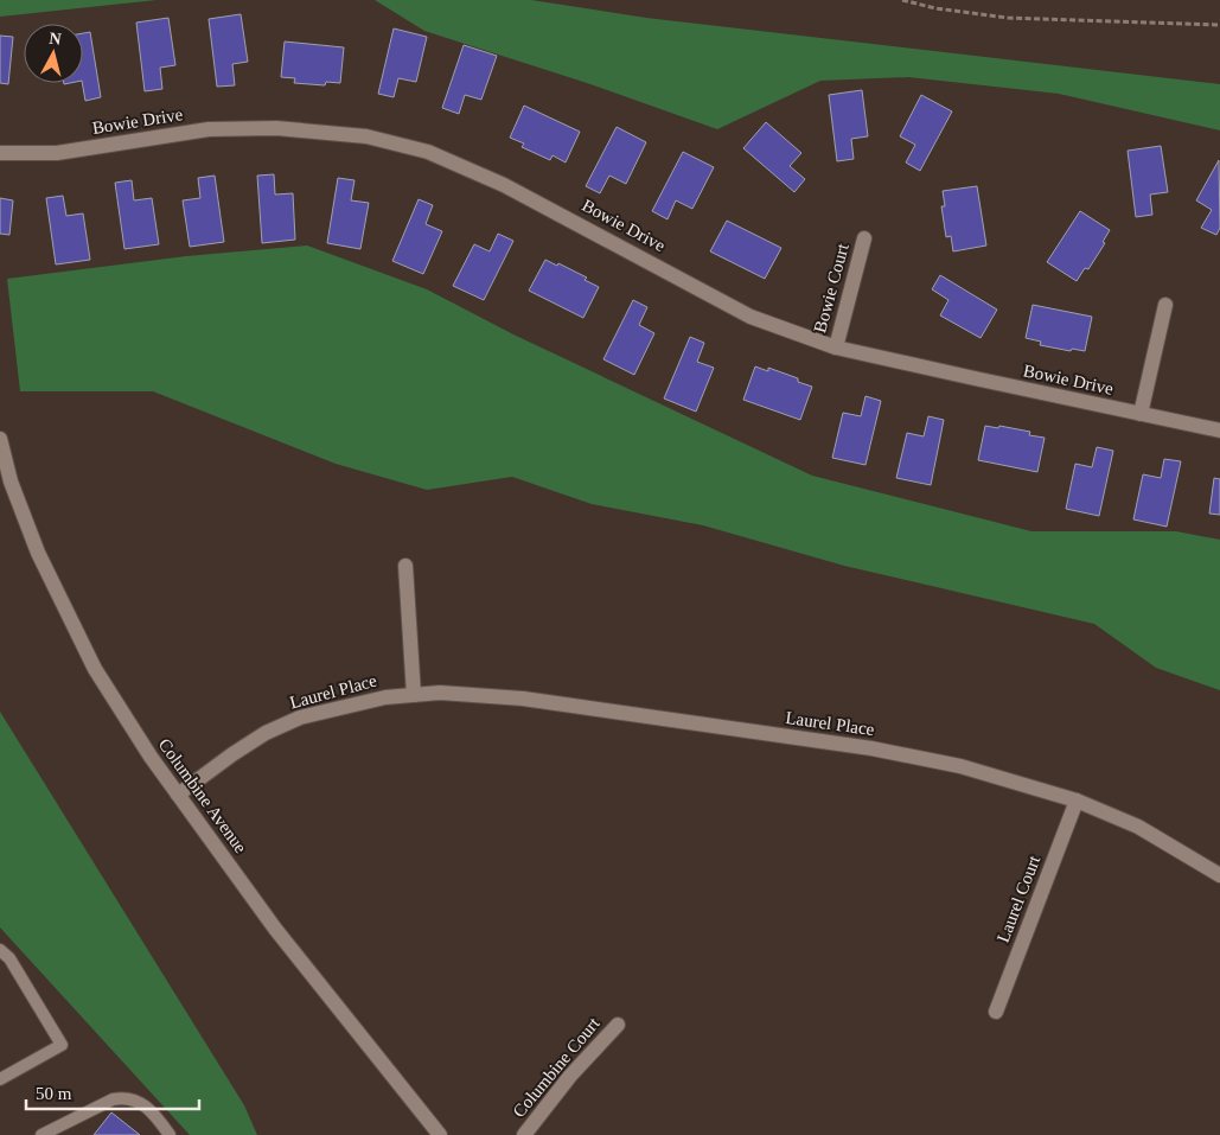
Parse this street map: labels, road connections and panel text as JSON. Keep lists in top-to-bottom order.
{
  "streets": {
    "street": [
      "Bowie Drive",
      "Bowie Court",
      "Laurel Place",
      "Columbine Avenue",
      "Laurel Court",
      "Columbine Court"
    ]
  },
  "crossings": [
    ["Bowie Drive", "Bowie Court"],
    ["Laurel Place", "Columbine Avenue"],
    ["Laurel Place", "Laurel Court"]
  ],
  "scale_bar": "50 m",
  "north": "top"
}
